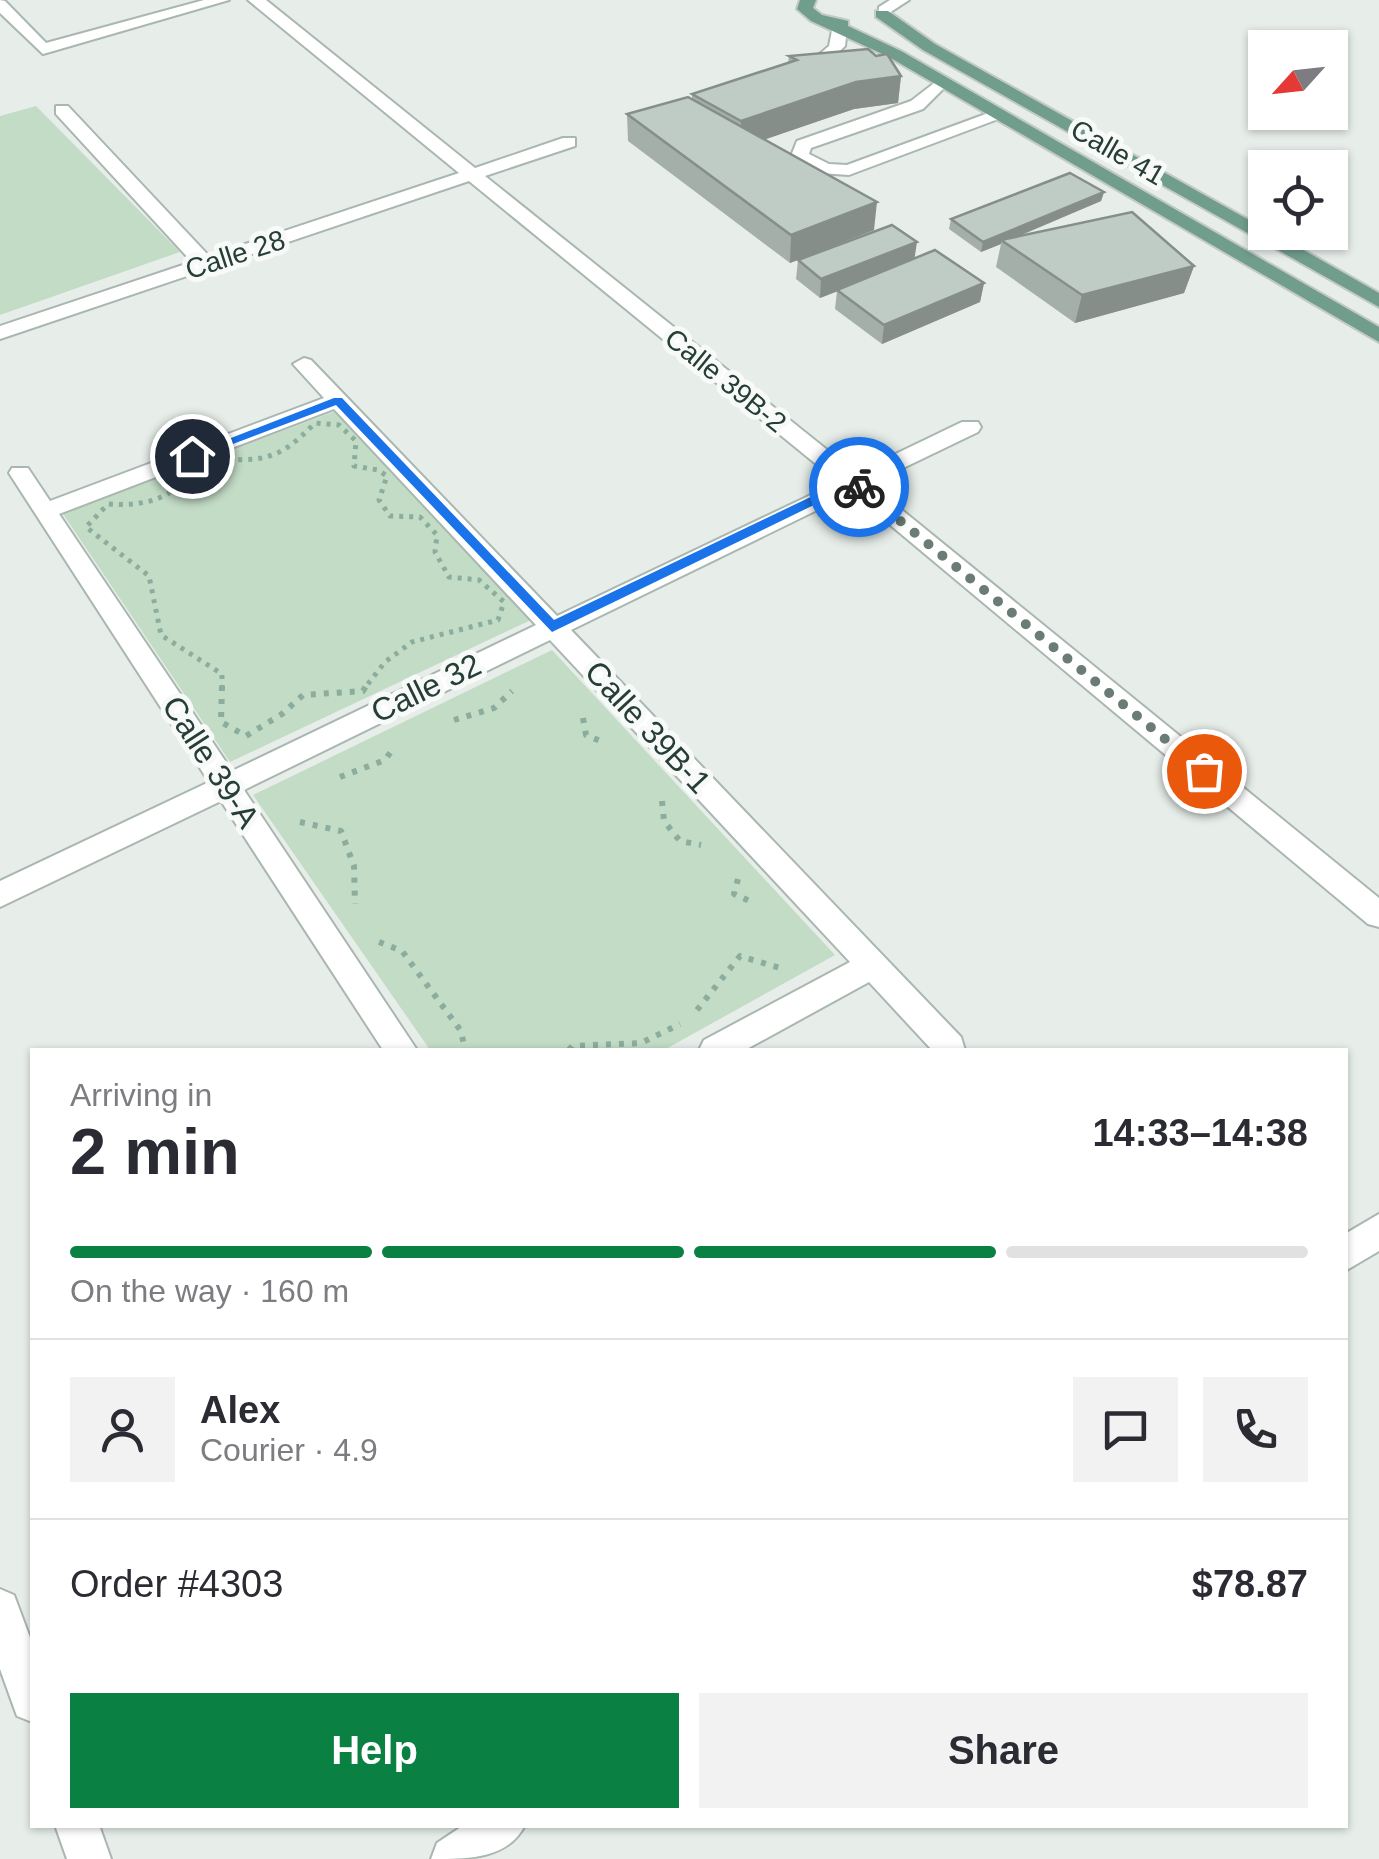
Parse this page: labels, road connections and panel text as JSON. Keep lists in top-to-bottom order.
{
  "streets": {
    "main road": ["Calle 41"],
    "street": [
      "Calle 28",
      "Calle 39B-2",
      "Calle 32",
      "Calle 39B-1",
      "Calle 39-A"
    ]
  },
  "crossings": [
    ["Calle 28", "Calle 39B-2"],
    ["Calle 39B-2", "Calle 32"],
    ["Calle 32", "Calle 39B-1"],
    ["Calle 32", "Calle 39-A"]
  ],
  "north": "bottom left",
  "page": {
    "heading": ["2 min", "Arriving in", "14:33–14:38"],
    "panel": [
      "Alex",
      "Courier · 4.9",
      "Order #4303",
      "$78.87"
    ],
    "bar": "On the way · 160 m",
    "buttons": ["Help", "Share"]
  }
}
